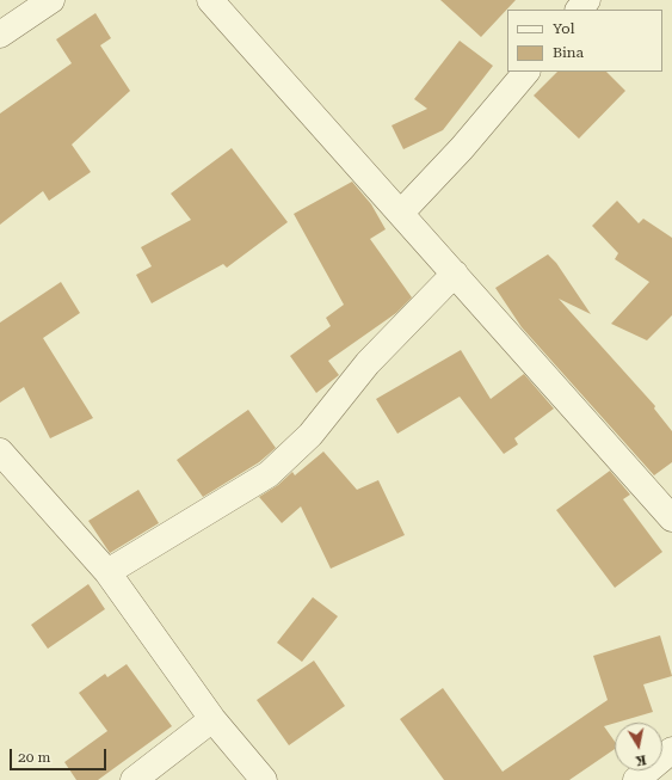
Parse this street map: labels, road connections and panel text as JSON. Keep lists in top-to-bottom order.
{
  "legend": ["Yol", "Bina"],
  "scale_bar": "20 m",
  "north": "bottom"
}
